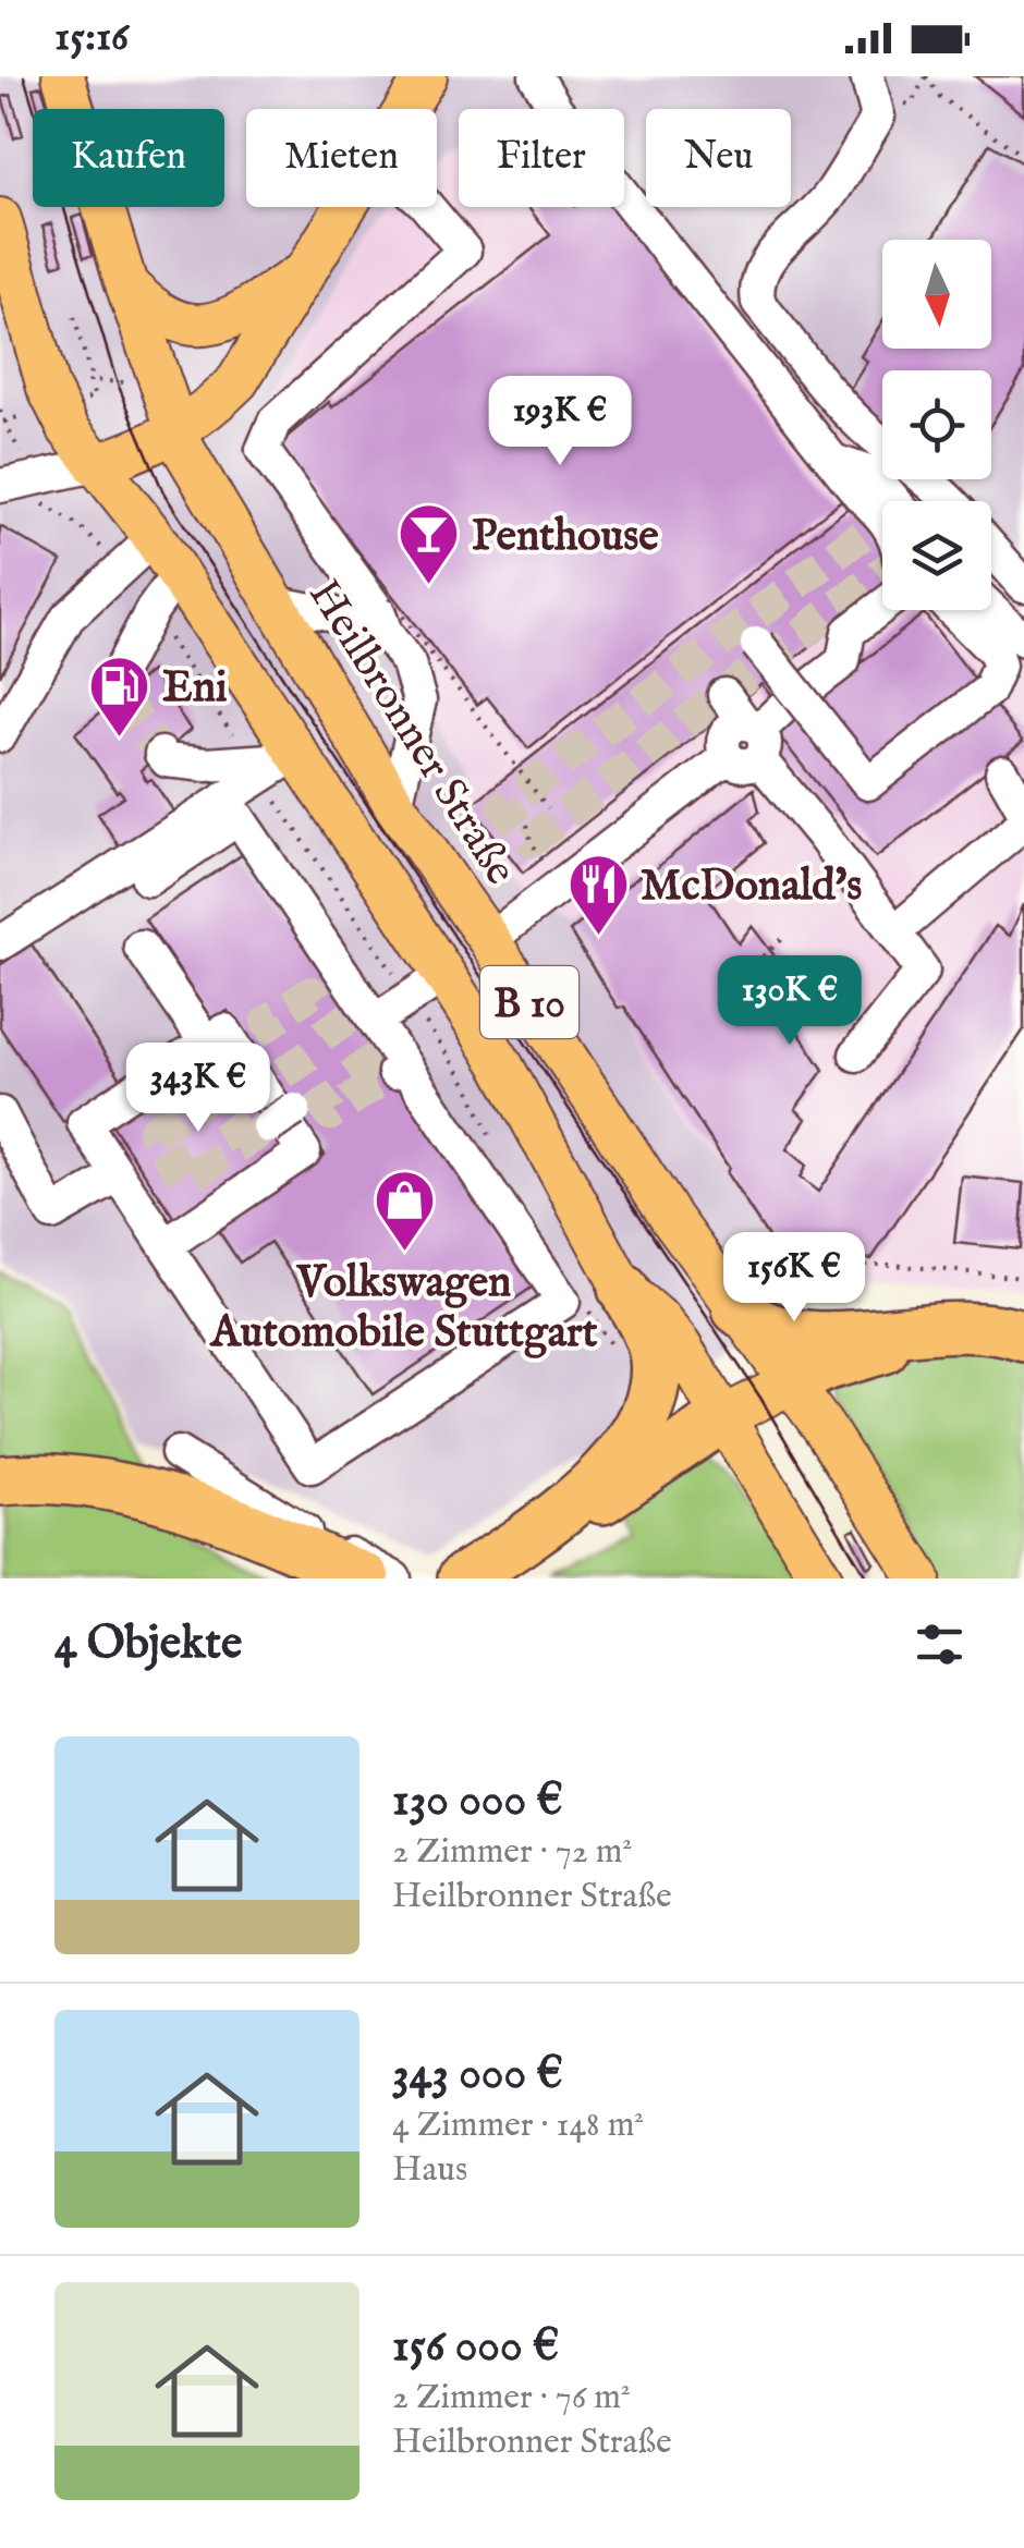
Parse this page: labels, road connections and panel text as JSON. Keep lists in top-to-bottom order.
{
  "streets": {
    "highway": ["B 10"],
    "main road": ["Heilbronner Straße"]
  },
  "places": {
    "bar": ["Penthouse"],
    "fuel station": ["Eni"],
    "restaurant": ["McDonald's"],
    "shop": ["Volkswagen Automobile Stuttgart"]
  },
  "north": "bottom",
  "page": {
    "status": "15:16",
    "chip": [
      "Kaufen",
      "Mieten",
      "Filter",
      "Neu"
    ],
    "price": [
      "193K €",
      "130K €",
      "343K €",
      "156K €"
    ],
    "heading": "4 Objekte",
    "list": [
      {
        "name": "130 000 €",
        "note": "2 Zimmer · 72 m² · Heilbronner Straße"
      },
      {
        "name": "343 000 €",
        "note": "4 Zimmer · 148 m² · Haus"
      },
      {
        "name": "156 000 €",
        "note": "2 Zimmer · 76 m² · Heilbronner Straße"
      }
    ]
  }
}
